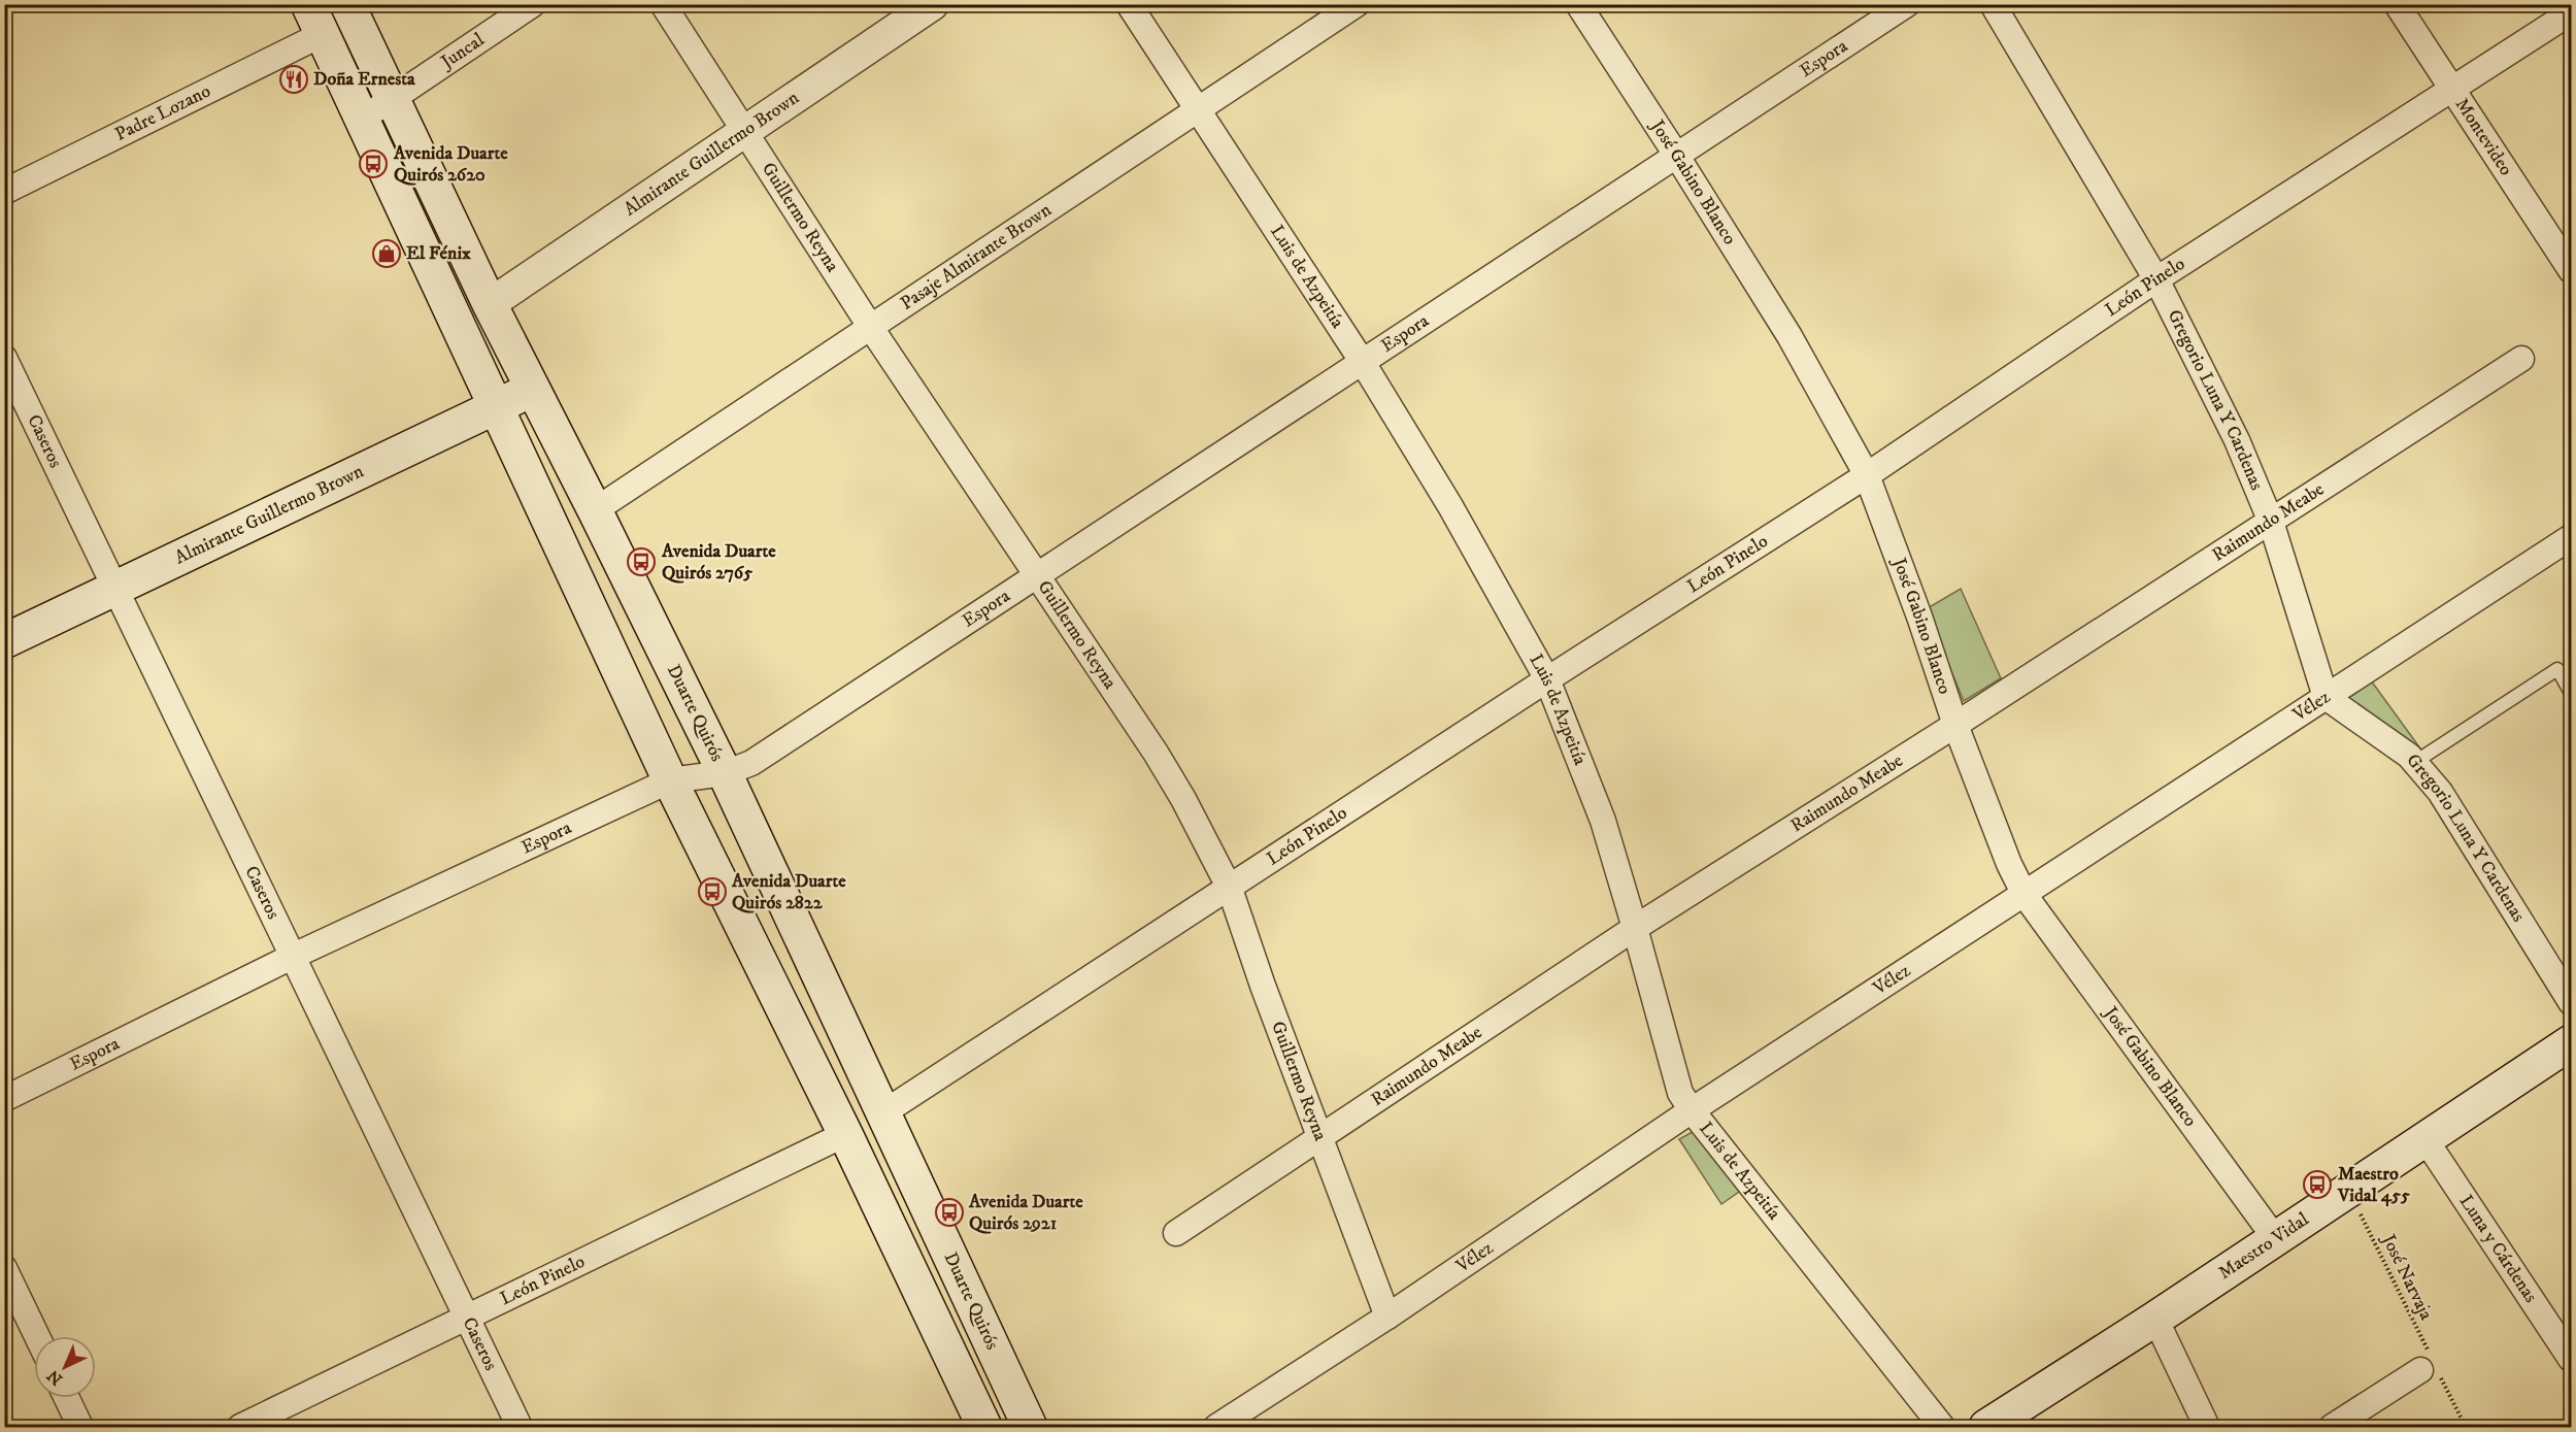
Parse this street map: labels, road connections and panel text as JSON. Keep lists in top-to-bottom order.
{
  "streets": {
    "main road": ["Almirante Guillermo Brown", "Duarte Quirós", "Maestro Vidal"],
    "street": [
      "Juncal",
      "Espora",
      "Padre Lozano",
      "Montevideo",
      "José Gabino Blanco",
      "Guillermo Reyna",
      "Pasaje Almirante Brown",
      "Luis de Azpeitía",
      "León Pinelo",
      "Gregorio Luna Y Cardenas",
      "Caseros",
      "Raimundo Meabe",
      "Vélez",
      "Luna y Cárdenas"
    ],
    "path": ["José Narvaja"]
  },
  "crossings": [
    ["Juncal", "Duarte Quirós"],
    ["Espora", "José Gabino Blanco"],
    ["Espora", "Guillermo Reyna"],
    ["Espora", "Luis de Azpeitía"],
    ["Espora", "Caseros"],
    ["Espora", "Duarte Quirós"],
    ["Montevideo", "León Pinelo"],
    ["Almirante Guillermo Brown", "Guillermo Reyna"],
    ["Almirante Guillermo Brown", "Caseros"],
    ["Almirante Guillermo Brown", "Duarte Quirós"],
    ["José Gabino Blanco", "León Pinelo"],
    ["José Gabino Blanco", "Raimundo Meabe"],
    ["José Gabino Blanco", "Vélez"],
    ["José Gabino Blanco", "Maestro Vidal"],
    ["Guillermo Reyna", "Pasaje Almirante Brown"],
    ["Guillermo Reyna", "León Pinelo"],
    ["Guillermo Reyna", "Raimundo Meabe"],
    ["Guillermo Reyna", "Vélez"],
    ["Pasaje Almirante Brown", "Luis de Azpeitía"],
    ["Pasaje Almirante Brown", "Duarte Quirós"],
    ["Luis de Azpeitía", "León Pinelo"],
    ["Luis de Azpeitía", "Raimundo Meabe"],
    ["Luis de Azpeitía", "Vélez"],
    ["León Pinelo", "Gregorio Luna Y Cardenas"],
    ["León Pinelo", "Caseros"],
    ["León Pinelo", "Duarte Quirós"],
    ["Gregorio Luna Y Cardenas", "Raimundo Meabe"],
    ["Gregorio Luna Y Cardenas", "Vélez"],
    ["Maestro Vidal", "Luna y Cárdenas"],
    ["Maestro Vidal", "José Narvaja"]
  ],
  "places": {
    "restaurant": ["Doña Ernesta"],
    "bus stop": [
      "Avenida Duarte Quirós 2620",
      "Avenida Duarte Quirós 2765",
      "Avenida Duarte Quirós 2822",
      "Maestro Vidal 455",
      "Avenida Duarte Quirós 2921"
    ],
    "shop": ["El Fénix"]
  },
  "north": "bottom left"
}
